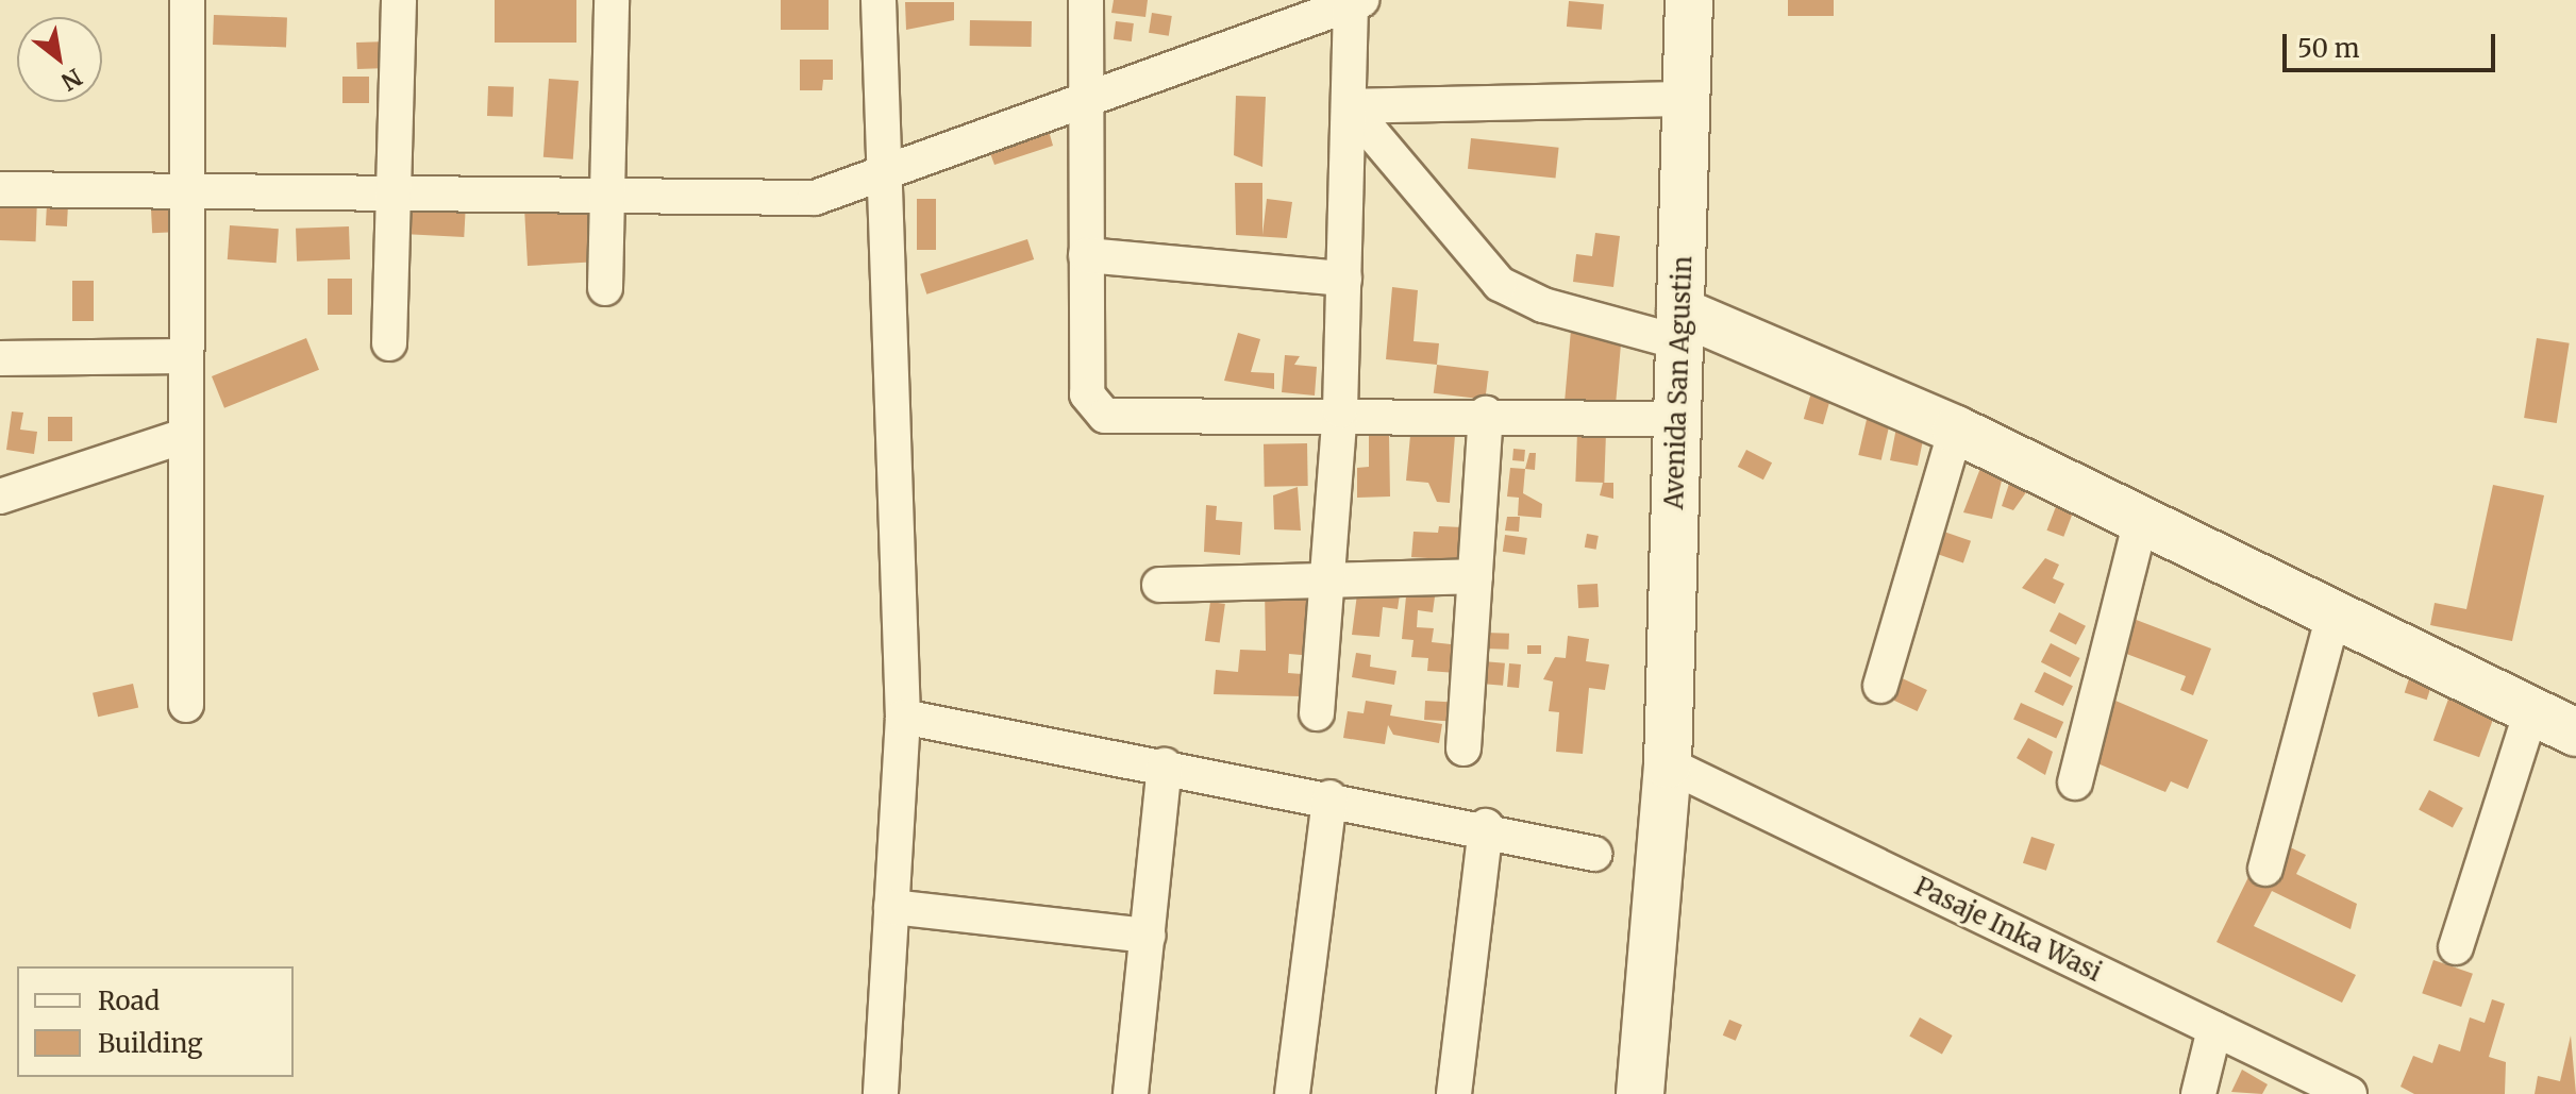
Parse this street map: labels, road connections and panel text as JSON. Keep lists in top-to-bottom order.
{
  "streets": {
    "street": ["Avenida San Agustin", "Pasaje Inka Wasi"]
  },
  "crossings": [
    ["Avenida San Agustin", "Pasaje Inka Wasi"]
  ],
  "legend": ["Road", "Building"],
  "scale_bar": "50 m",
  "north": "bottom right"
}
